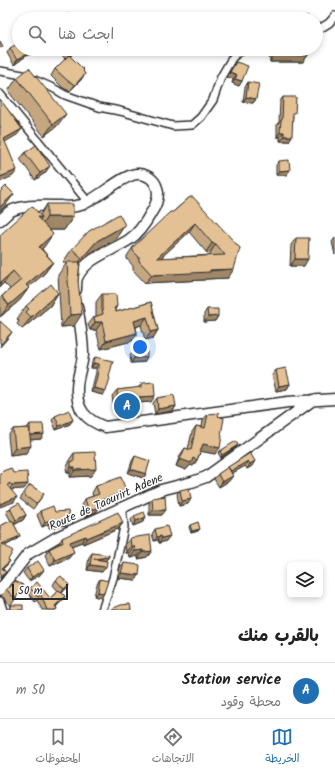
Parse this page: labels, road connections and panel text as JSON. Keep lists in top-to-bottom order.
{
  "streets": {
    "main road": ["Route de Taourirt Adene"]
  },
  "scale_bar": "50 m",
  "page": {
    "search": "ابحث هنا",
    "pins": "A",
    "scale": "50 m",
    "heading": "بالقرب منك",
    "list": [
      {
        "mark": "A",
        "name": "Station service",
        "note": "محطة وقود",
        "value": "50 m"
      }
    ],
    "nav": ["الخريطة", "الاتجاهات", "المحفوظات"]
  }
}
